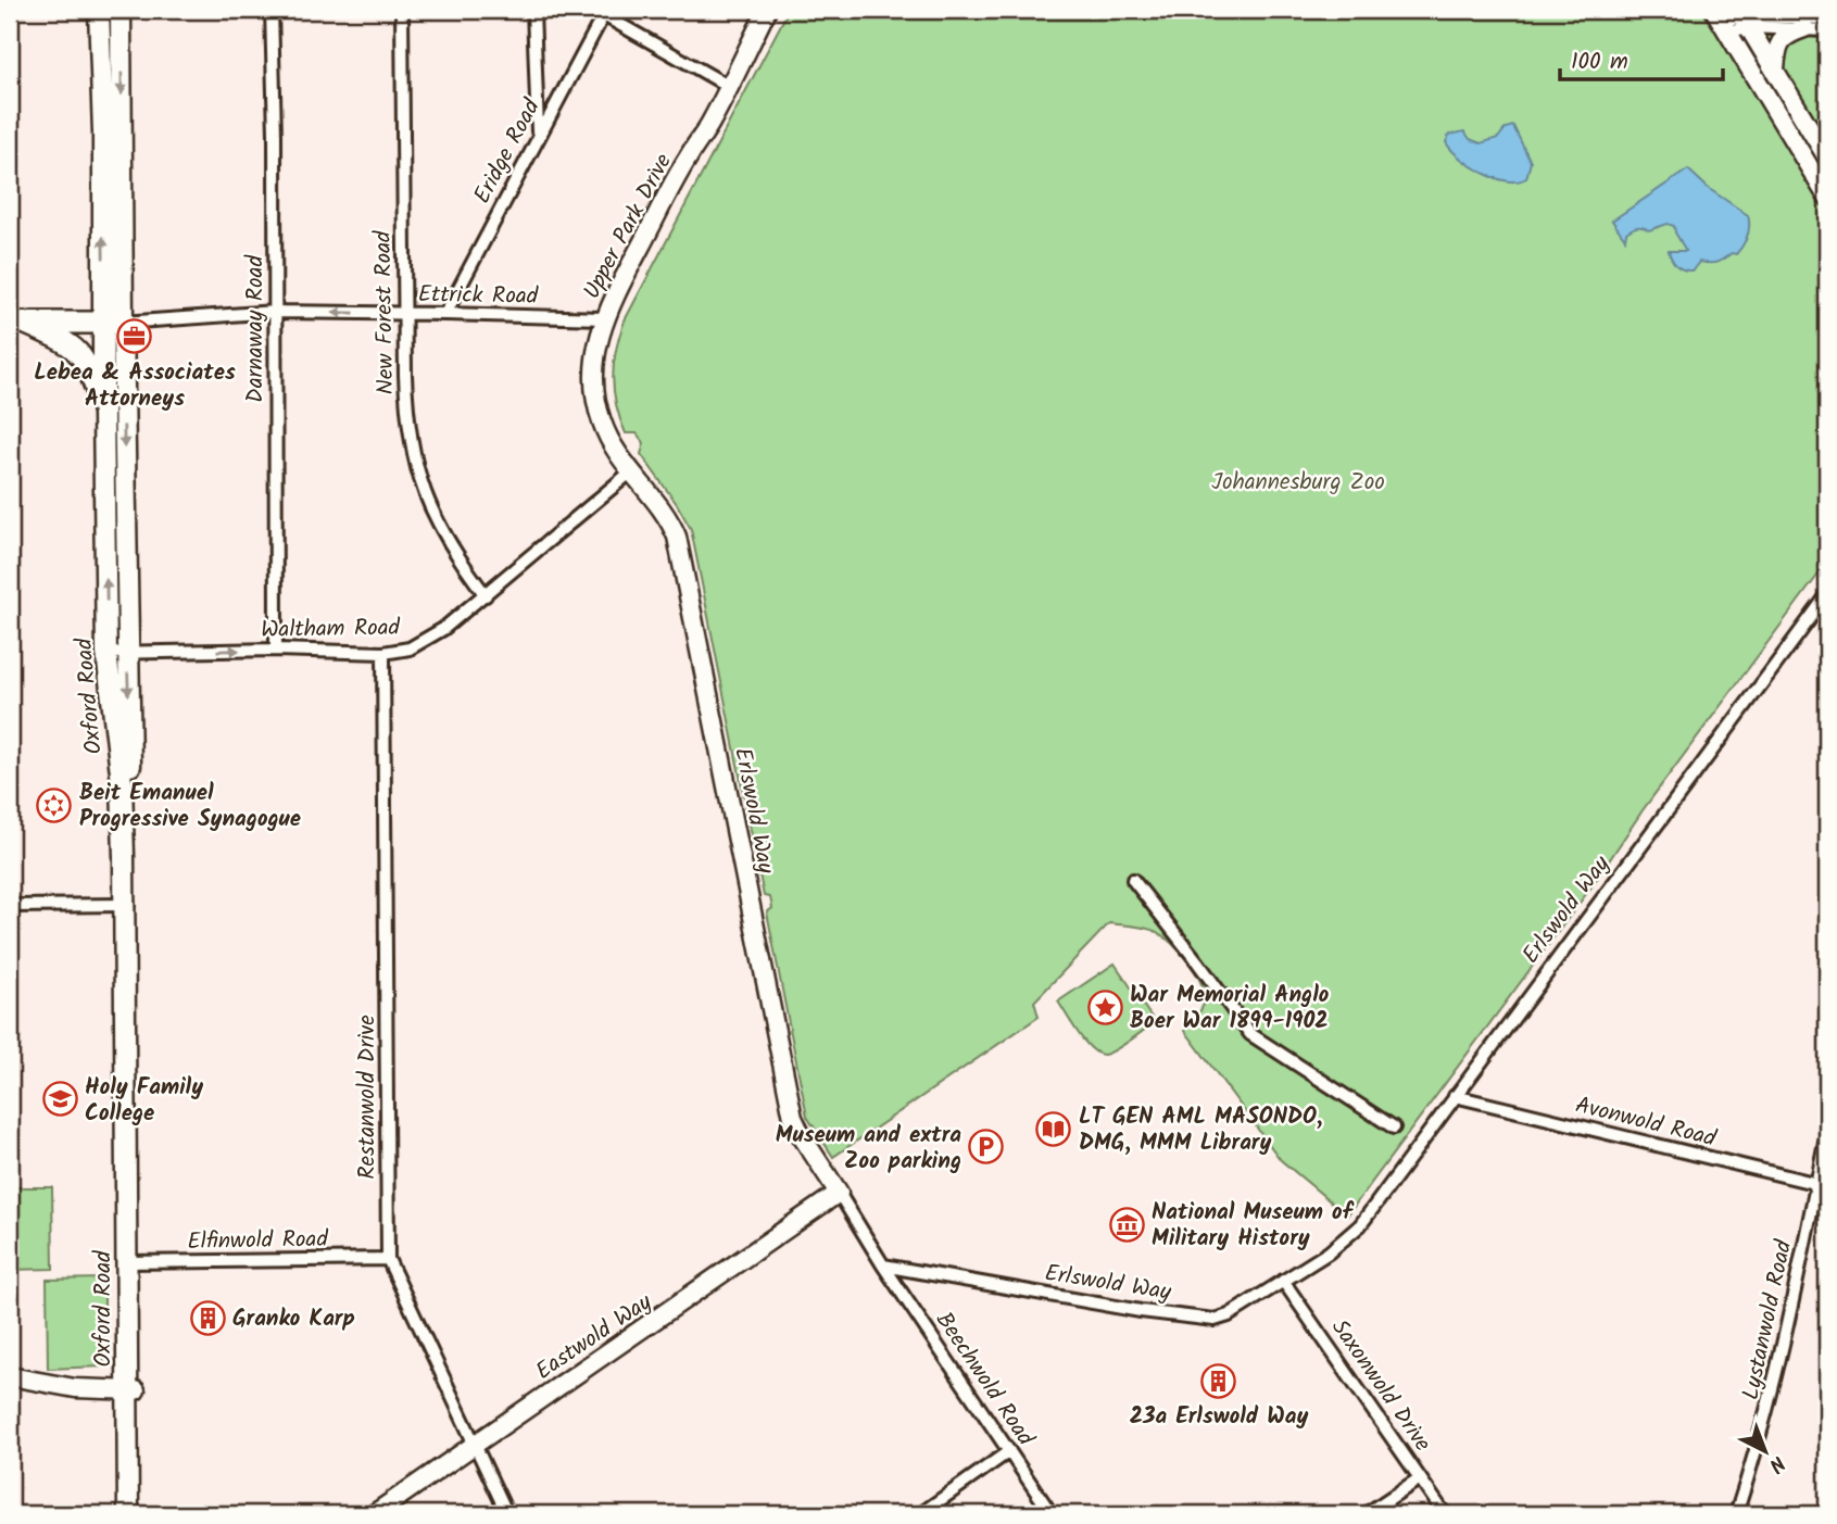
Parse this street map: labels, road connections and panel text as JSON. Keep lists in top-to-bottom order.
{
  "streets": {
    "main road": [
      "Upper Park Drive",
      "Oxford Road",
      "Erlswold Way",
      "Eastwold Way"
    ],
    "street": [
      "Eridge Road",
      "Ettrick Road",
      "New Forest Road",
      "Darnaway Road",
      "Waltham Road",
      "Restanwold Drive",
      "Avonwold Road",
      "Elfinwold Road",
      "Lystanwold Road",
      "Beechwold Road",
      "Saxonwold Drive"
    ]
  },
  "crossings": [
    ["Eridge Road", "Ettrick Road"],
    ["Upper Park Drive", "Ettrick Road"],
    ["Upper Park Drive", "Waltham Road"],
    ["Upper Park Drive", "Erlswold Way"],
    ["Ettrick Road", "New Forest Road"],
    ["Ettrick Road", "Darnaway Road"],
    ["Ettrick Road", "Oxford Road"],
    ["New Forest Road", "Waltham Road"],
    ["Darnaway Road", "Waltham Road"],
    ["Waltham Road", "Oxford Road"],
    ["Waltham Road", "Erlswold Way"],
    ["Waltham Road", "Restanwold Drive"],
    ["Oxford Road", "Elfinwold Road"],
    ["Erlswold Way", "Avonwold Road"],
    ["Erlswold Way", "Eastwold Way"],
    ["Erlswold Way", "Beechwold Road"],
    ["Erlswold Way", "Saxonwold Drive"],
    ["Restanwold Drive", "Elfinwold Road"],
    ["Restanwold Drive", "Eastwold Way"],
    ["Avonwold Road", "Lystanwold Road"]
  ],
  "parks": ["Johannesburg Zoo"],
  "places": {
    "office": ["Lebea & Associates Attorneys"],
    "synagogue": ["Beit Emanuel Progressive Synagogue"],
    "place": ["War Memorial Anglo Boer War 1899-1902"],
    "school or university": ["Holy Family College"],
    "library": ["LT GEN AML MASONDO, DMG, MMM Library"],
    "parking": ["Museum and extra Zoo parking"],
    "museum": ["National Museum of Military History"],
    "building": ["Granko Karp", "23a Erlswold Way"]
  },
  "scale_bar": "100 m",
  "north": "bottom right"
}
